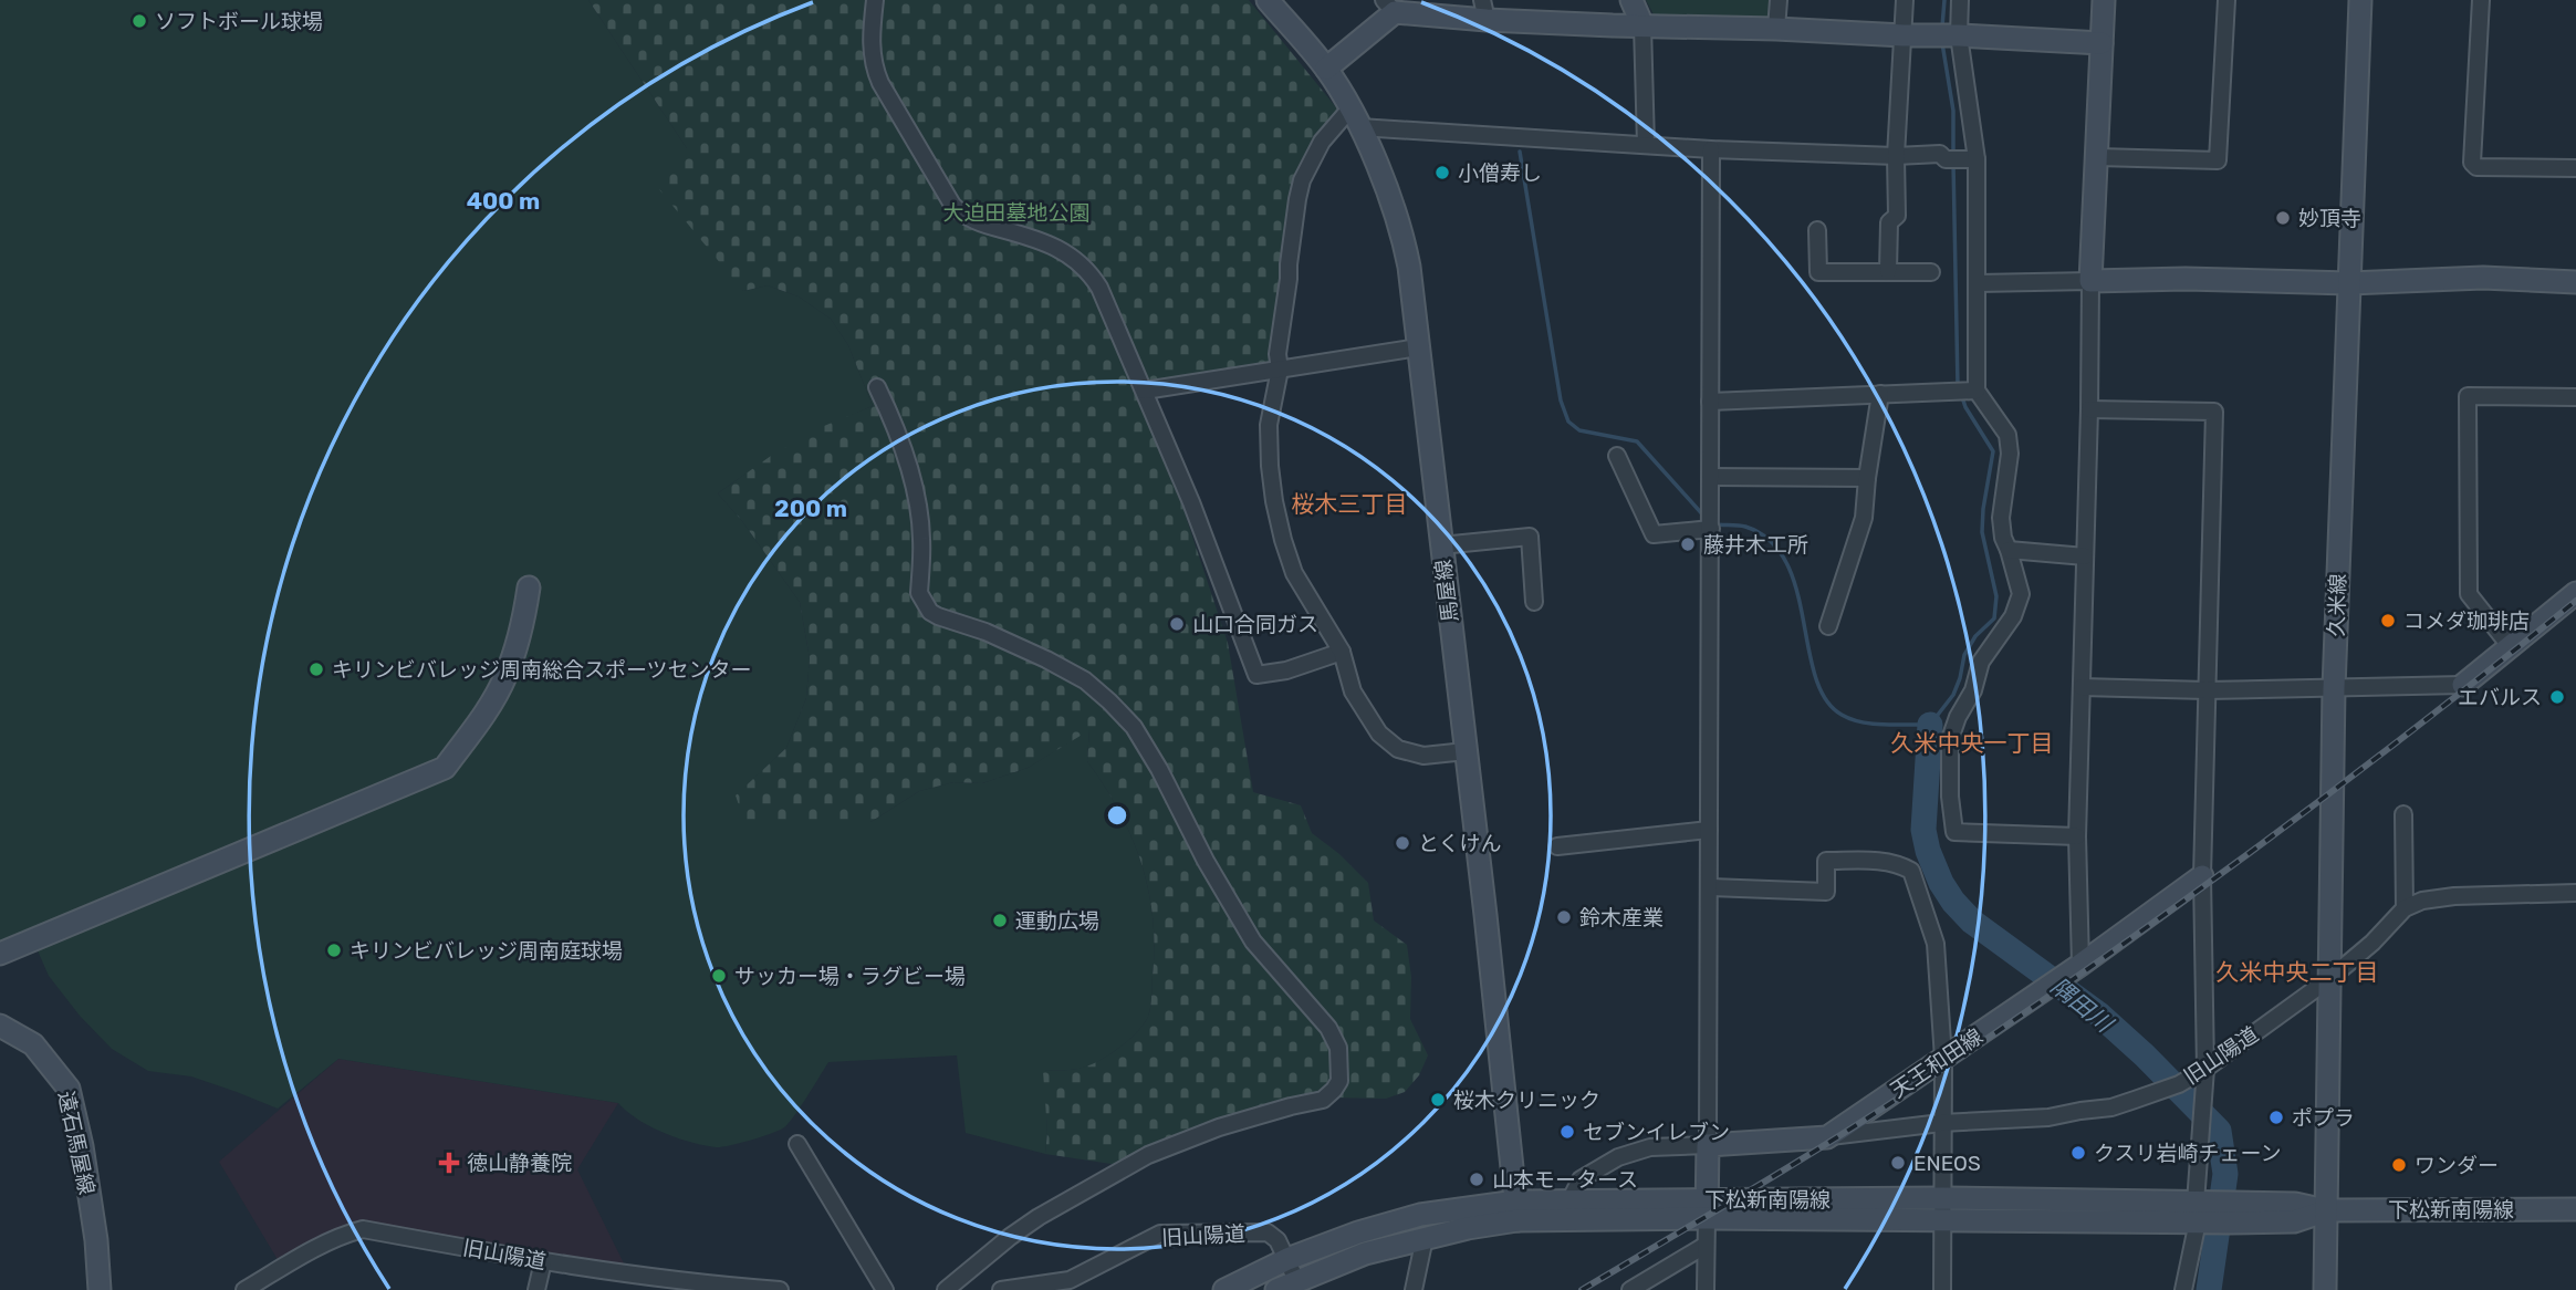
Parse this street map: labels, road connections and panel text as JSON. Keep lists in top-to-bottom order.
{
  "streets": {
    "street": [
      "馬屋線",
      "久米線",
      "旧山陽道",
      "天王和田線",
      "遠石馬屋線",
      "下松新南陽線"
    ]
  },
  "crossings": [
    ["馬屋線", "下松新南陽線"],
    ["久米線", "旧山陽道"],
    ["久米線", "下松新南陽線"],
    ["旧山陽道", "天王和田線"],
    ["旧山陽道", "下松新南陽線"]
  ],
  "districts": ["桜木三丁目", "久米中央一丁目", "久米中央二丁目"],
  "water": ["隅田川"],
  "parks": ["大迫田墓地公園"],
  "places": {
    "other": [
      "ソフトボール球場",
      "小僧寿し",
      "妙頂寺",
      "藤井木工所",
      "コメダ珈琲店",
      "山口合同ガス",
      "キリンビバレッジ周南総合スポーツセンター",
      "エバルス",
      "とくけん",
      "鈴木産業",
      "運動広場",
      "キリンビバレッジ周南庭球場",
      "サッカー場・ラグビー場",
      "桜木クリニック",
      "ポプラ",
      "セブンイレブン",
      "クスリ岩崎チェーン",
      "ENEOS",
      "ワンダー",
      "山本モータース"
    ],
    "health": ["徳山静養院"]
  },
  "rings": ["400 m", "200 m"]
}
